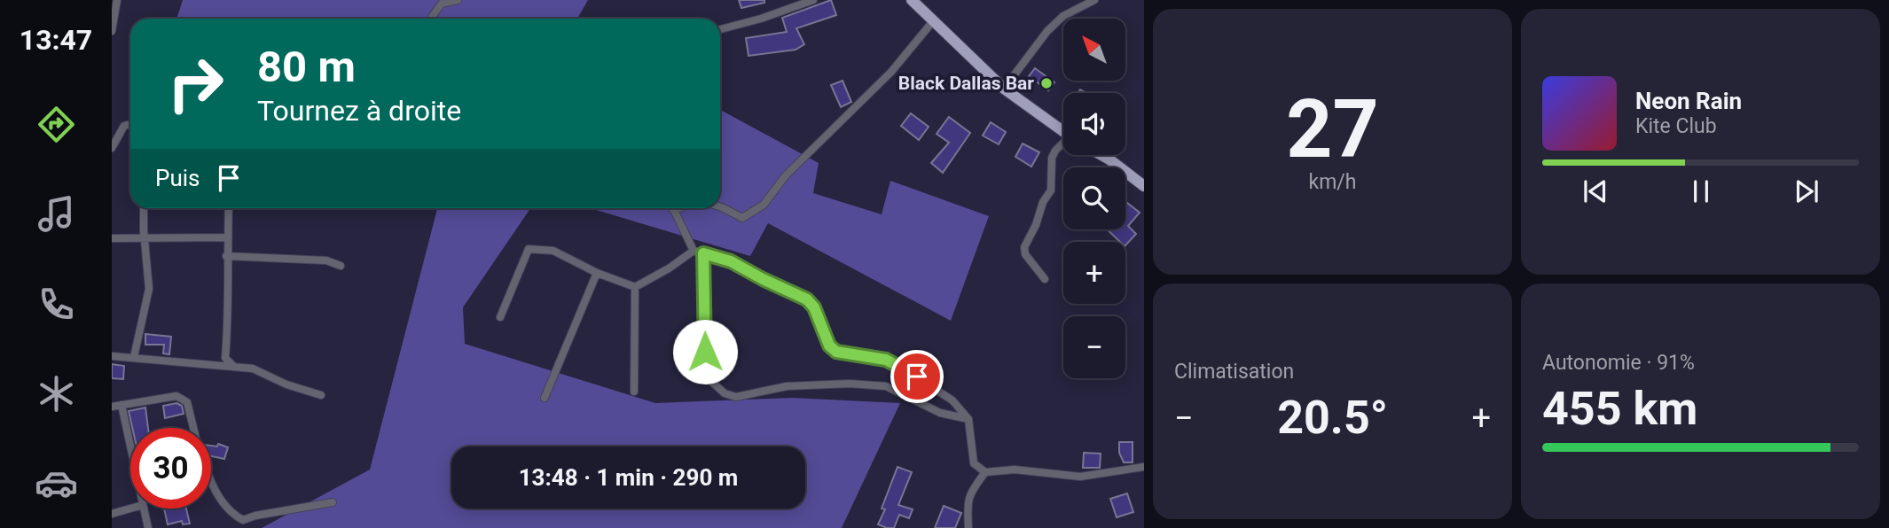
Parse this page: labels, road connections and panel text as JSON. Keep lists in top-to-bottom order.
{
  "places": ["Black Dallas Bar"],
  "north": "top left",
  "page": {
    "tabs": "13:47",
    "tile": [
      ["27", "km/h"],
      "Climatisation",
      ["Autonomie · 91%", "455 km"]
    ],
    "map_buttons": ["+", "−"],
    "turn": ["80 m", "Tournez à droite"],
    "song": ["Neon Rain", "Kite Club"],
    "then": "Puis",
    "heat": ["−", "20.5°", "+"],
    "limit": "30",
    "trip": "13:48 · 1 min · 290 m"
  }
}
